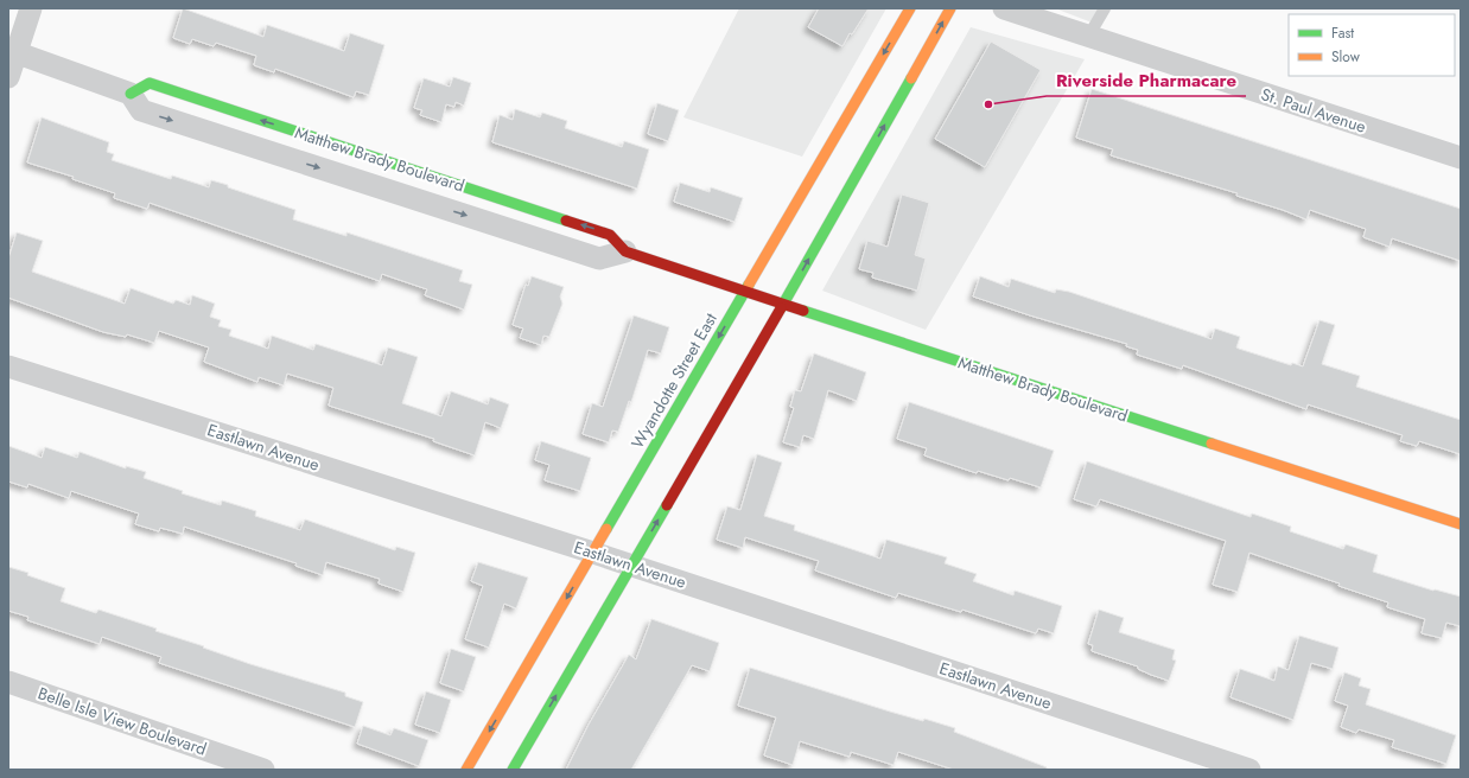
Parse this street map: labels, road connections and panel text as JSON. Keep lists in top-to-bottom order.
{
  "streets": {
    "main road": ["Matthew Brady Boulevard", "Wyandotte Street East"],
    "street": ["St. Paul Avenue", "Eastlawn Avenue", "Belle Isle View Boulevard"]
  },
  "crossings": [
    ["Matthew Brady Boulevard", "Wyandotte Street East"],
    ["Wyandotte Street East", "Eastlawn Avenue"]
  ],
  "places": ["Riverside Pharmacare"],
  "legend": ["Fast", "Slow"]
}
